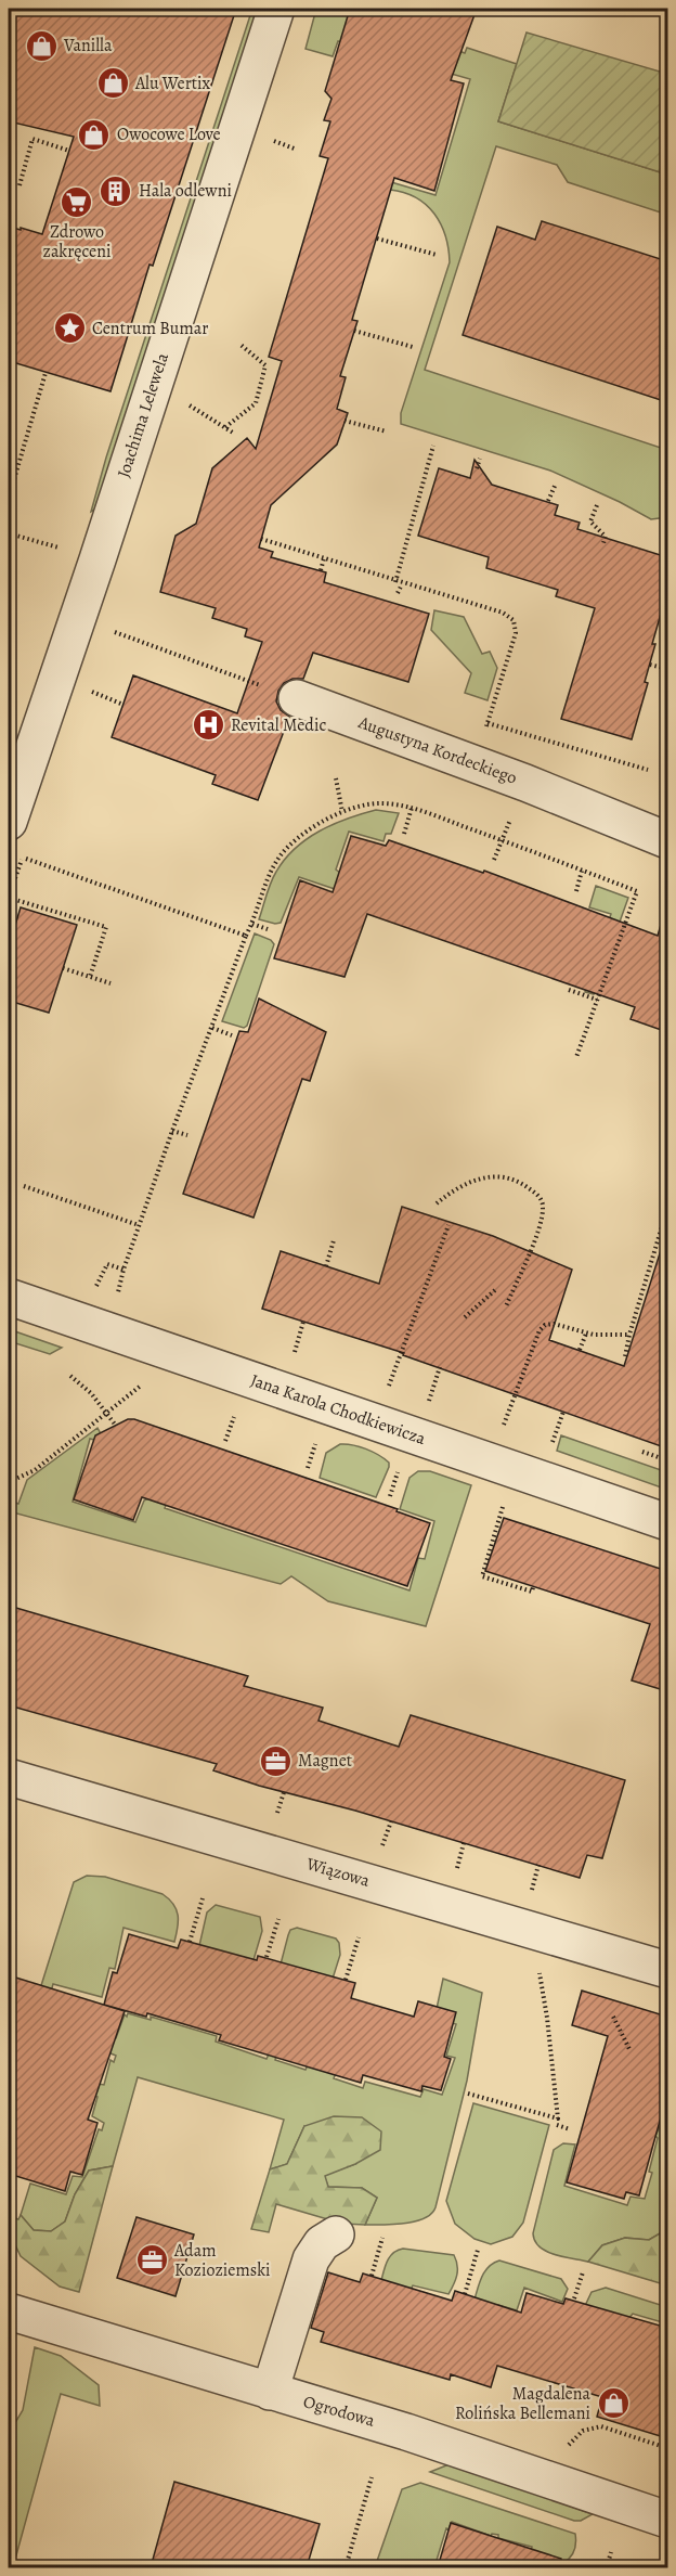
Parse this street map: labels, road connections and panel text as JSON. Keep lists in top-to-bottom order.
{
  "streets": {
    "street": [
      "Joachima Lelewela",
      "Augustyna Kordeckiego",
      "Jana Karola Chodkiewicza",
      "Wiązowa",
      "Ogrodowa"
    ]
  },
  "places": {
    "shop": [
      "Vanilla",
      "Alu Wertix",
      "Owocowe Love",
      "Magdalena Rolińska Bellemani"
    ],
    "building": ["Hala odlewni"],
    "supermarket": ["Zdrowo zakręceni"],
    "place": ["Centrum Bumar"],
    "hospital": ["Revital Medic"],
    "office": ["Magnet", "Adam Kozioziemski"]
  }
}
